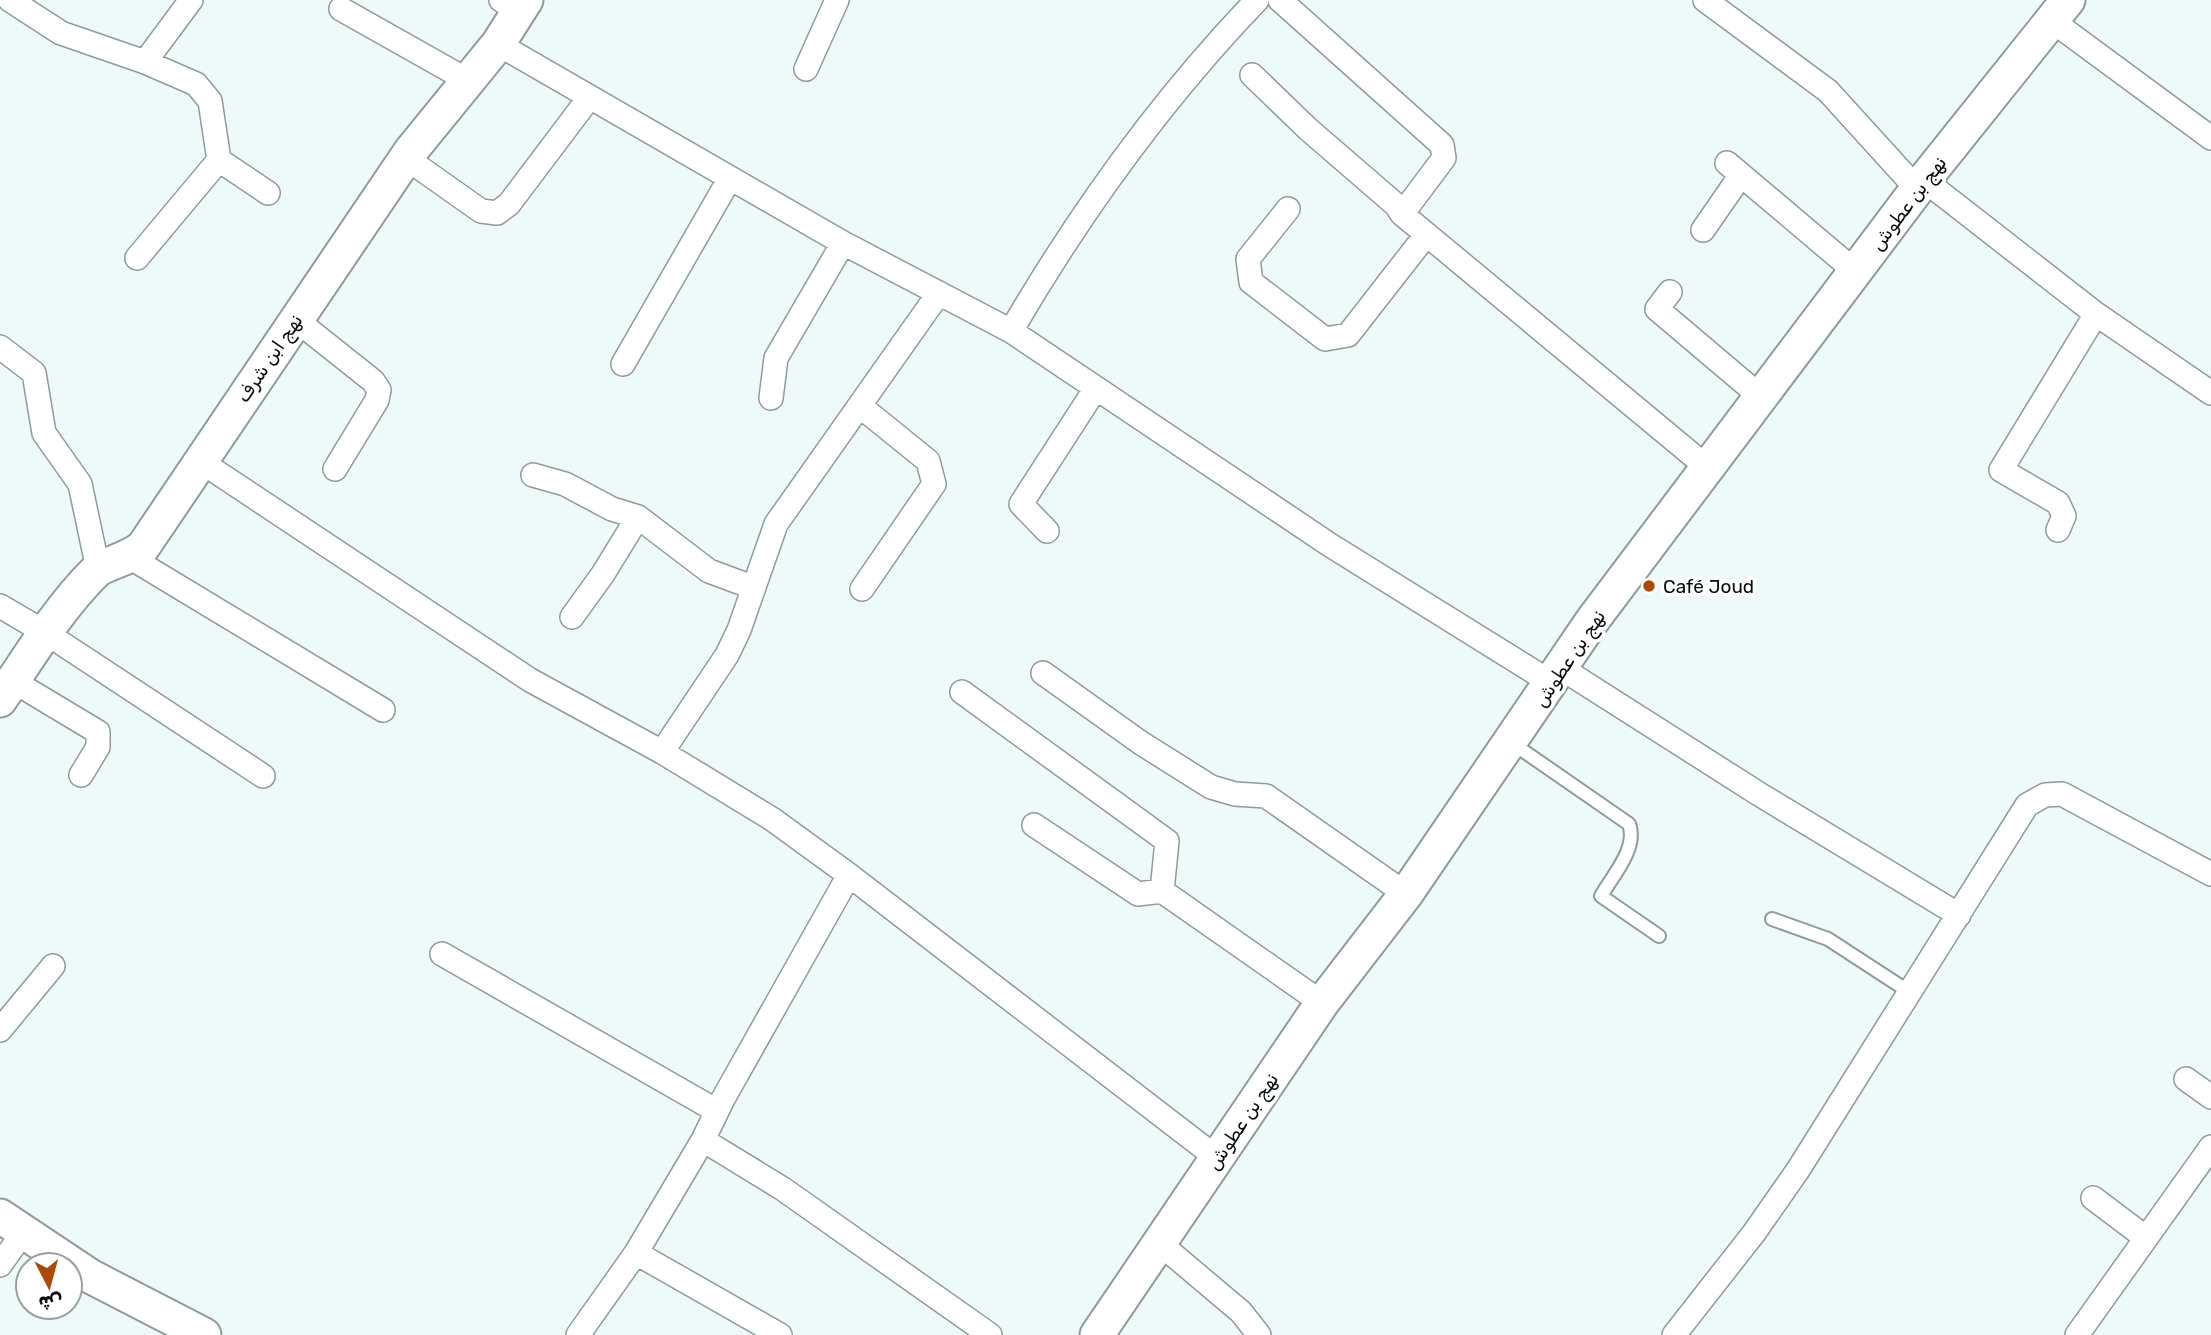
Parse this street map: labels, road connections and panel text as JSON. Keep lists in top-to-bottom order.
{
  "streets": {
    "street": ["نهج بن عطوش", "نهج ابن شرف"]
  },
  "places": ["Café Joud"],
  "north": "bottom"
}
